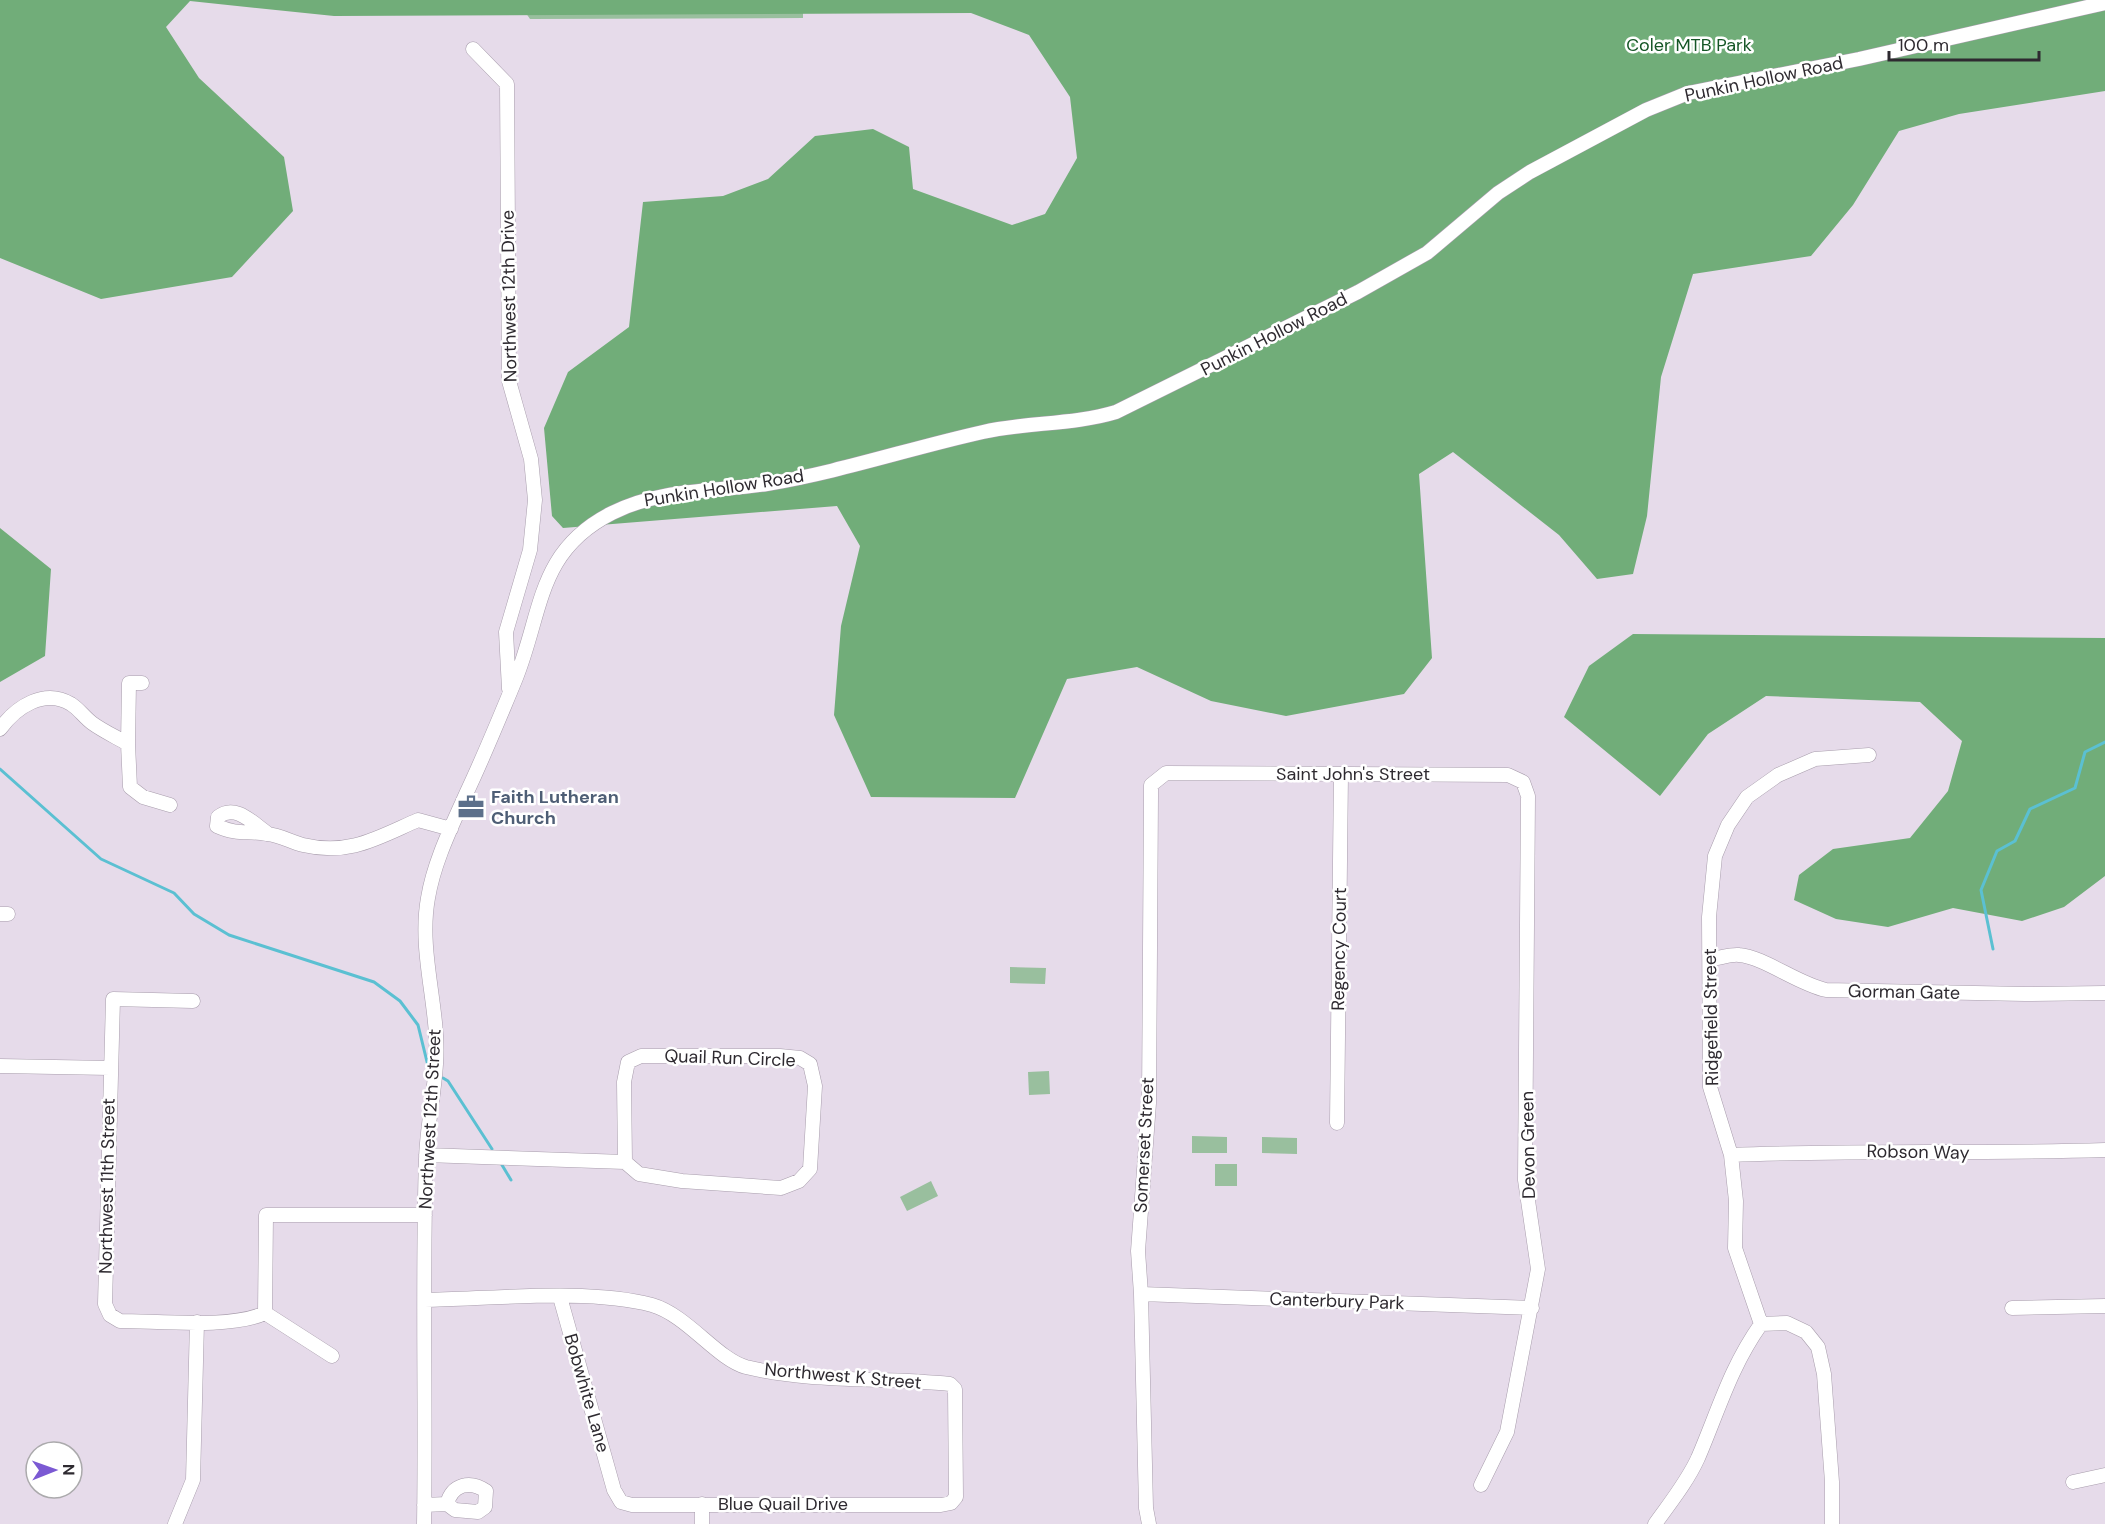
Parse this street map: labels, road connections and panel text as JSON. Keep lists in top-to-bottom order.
{
  "streets": {
    "street": [
      "Punkin Hollow Road",
      "Northwest 12th Drive",
      "Saint John's Street",
      "Regency Court",
      "Gorman Gate",
      "Ridgefield Street",
      "Quail Run Circle",
      "Northwest 12th Street",
      "Somerset Street",
      "Devon Green",
      "Robson Way",
      "Northwest 11th Street",
      "Canterbury Park",
      "Northwest K Street",
      "Bobwhite Lane",
      "Blue Quail Drive"
    ]
  },
  "crossings": [
    ["Punkin Hollow Road", "Northwest 12th Drive"],
    ["Punkin Hollow Road", "Northwest 12th Street"],
    ["Northwest 12th Drive", "Northwest 12th Street"],
    ["Saint John's Street", "Regency Court"],
    ["Saint John's Street", "Somerset Street"],
    ["Saint John's Street", "Devon Green"],
    ["Gorman Gate", "Ridgefield Street"],
    ["Ridgefield Street", "Robson Way"],
    ["Quail Run Circle", "Northwest 12th Street"],
    ["Northwest 12th Street", "Northwest K Street"],
    ["Somerset Street", "Canterbury Park"],
    ["Devon Green", "Canterbury Park"],
    ["Northwest K Street", "Bobwhite Lane"],
    ["Northwest K Street", "Blue Quail Drive"],
    ["Bobwhite Lane", "Blue Quail Drive"]
  ],
  "parks": ["Coler MTB Park"],
  "places": {
    "office": ["Faith Lutheran Church"]
  },
  "scale_bar": "100 m",
  "north": "right"
}
